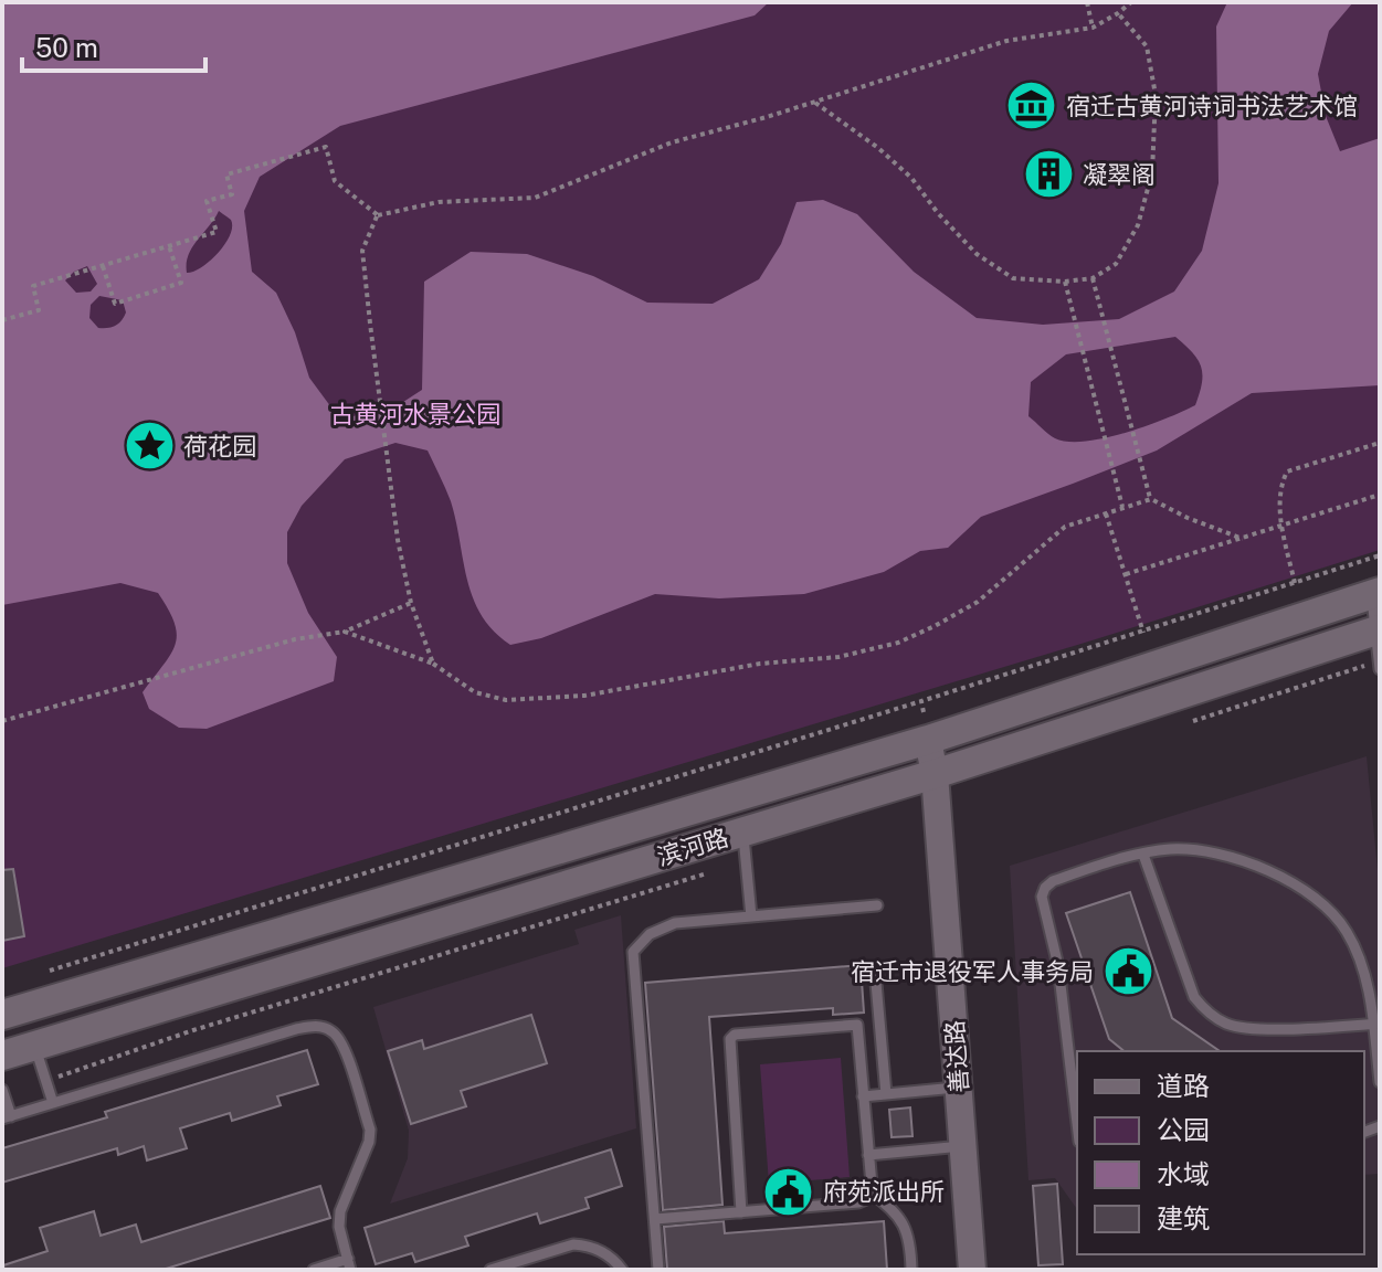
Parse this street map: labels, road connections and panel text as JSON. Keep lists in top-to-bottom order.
{
  "streets": {
    "main road": ["滨河路"],
    "street": ["善达路"]
  },
  "crossings": [
    ["滨河路", "善达路"]
  ],
  "parks": ["古黄河水景公园"],
  "places": {
    "museum": ["宿迁古黄河诗词书法艺术馆"],
    "building": ["凝翠阁"],
    "place": ["荷花园"],
    "public building": ["宿迁市退役军人事务局", "府苑派出所"]
  },
  "legend": [
    "道路",
    "公园",
    "水域",
    "建筑"
  ],
  "scale_bar": "50 m"
}
